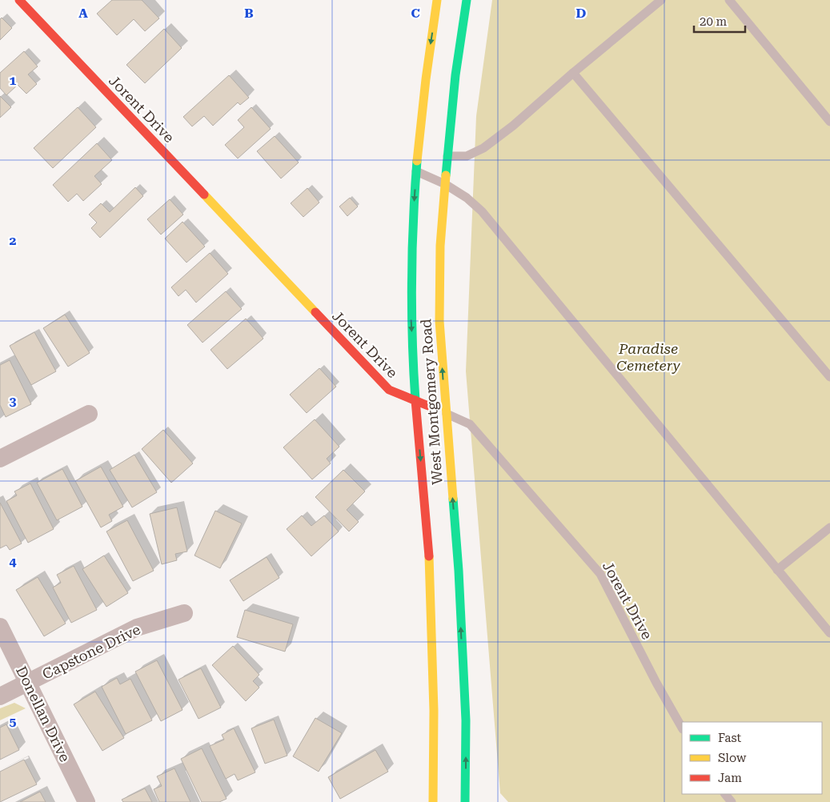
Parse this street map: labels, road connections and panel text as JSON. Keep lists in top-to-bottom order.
{
  "streets": {
    "main road": ["Jorent Drive", "West Montgomery Road"],
    "street": ["Capstone Drive", "Donellan Drive"]
  },
  "crossings": [
    ["Jorent Drive", "West Montgomery Road"],
    ["Capstone Drive", "Donellan Drive"]
  ],
  "parks": ["Paradise Cemetery"],
  "legend": ["Fast", "Slow", "Jam"],
  "scale_bar": "20 m",
  "grid": {
    "columns": [
      "A",
      "B",
      "C",
      "D"
    ],
    "rows": [
      "1",
      "2",
      "3",
      "4",
      "5"
    ]
  }
}
